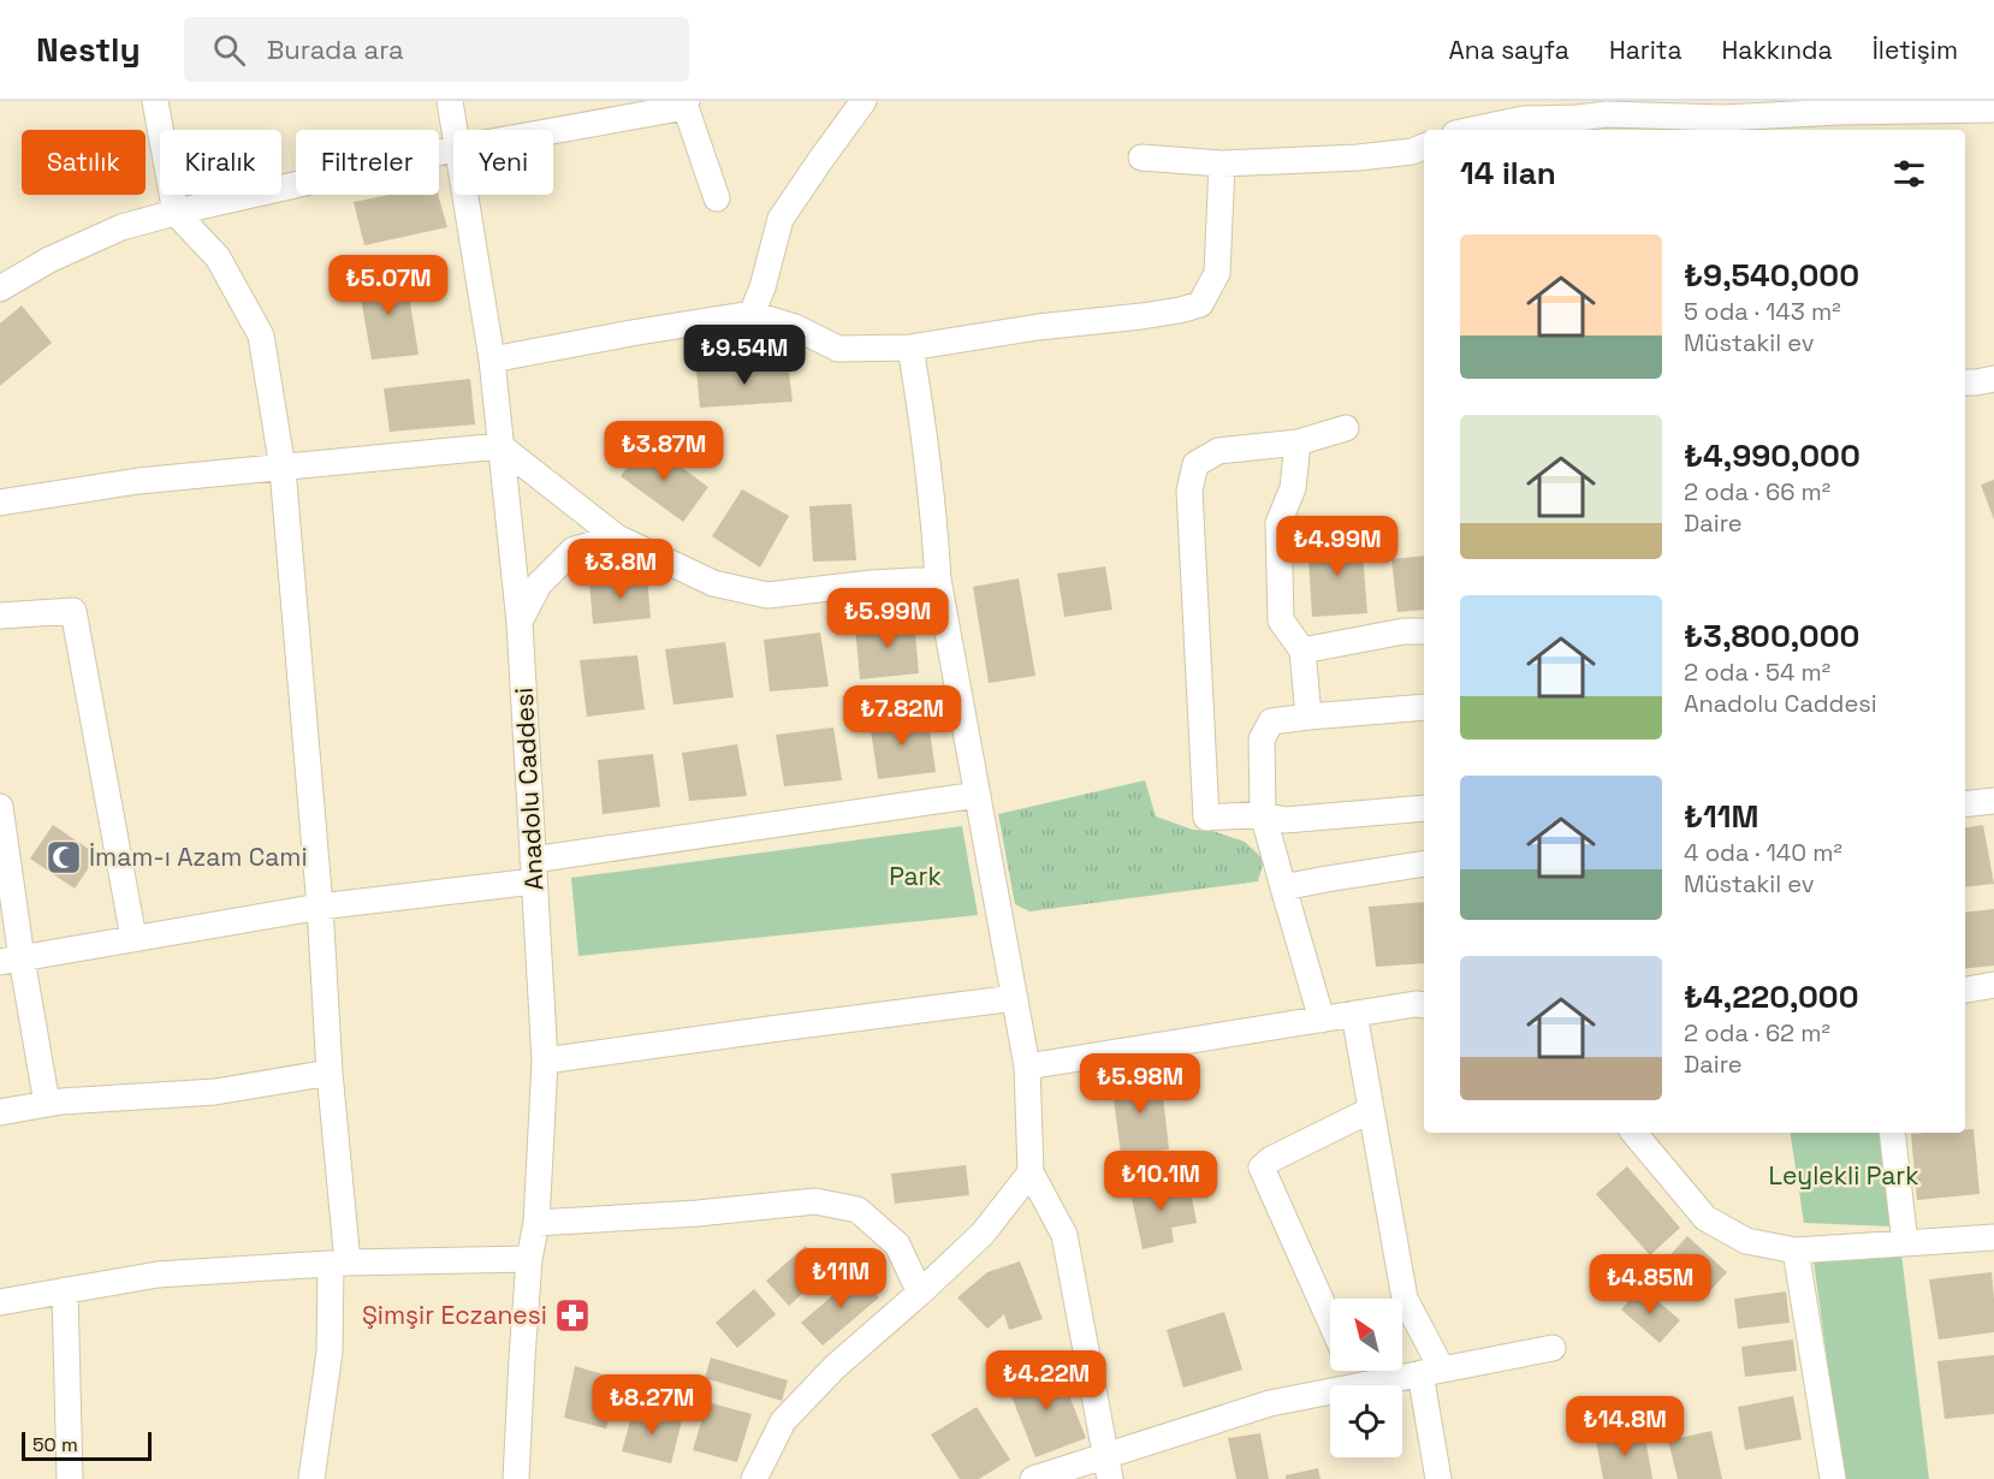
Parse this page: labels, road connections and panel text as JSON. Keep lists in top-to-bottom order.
{
  "streets": {
    "street": ["Anadolu Caddesi"]
  },
  "parks": ["Park", "Leylekli Park"],
  "places": {
    "mosque": ["İmam-ı Azam Cami"],
    "pharmacy": ["Şimşir Eczanesi"]
  },
  "scale_bar": "50 m",
  "north": "top left",
  "page": {
    "header": "Nestly",
    "search": "Burada ara",
    "nav": [
      "Ana sayfa",
      "Harita",
      "Hakkında",
      "İletişim"
    ],
    "chip": [
      "Satılık",
      "Kiralık",
      "Filtreler",
      "Yeni"
    ],
    "heading": "14 ilan",
    "list": [
      {
        "name": "₺9,540,000",
        "note": "5 oda · 143 m² · Müstakil ev"
      },
      {
        "name": "₺4,990,000",
        "note": "2 oda · 66 m² · Daire"
      },
      {
        "name": "₺3,800,000",
        "note": "2 oda · 54 m² · Anadolu Caddesi"
      },
      {
        "name": "₺11M",
        "note": "4 oda · 140 m² · Müstakil ev"
      },
      {
        "name": "₺4,220,000",
        "note": "2 oda · 62 m² · Daire"
      }
    ],
    "price": [
      "₺5.07M",
      "₺9.54M",
      "₺3.87M",
      "₺4.99M",
      "₺3.8M",
      "₺5.99M",
      "₺7.82M",
      "₺5.98M",
      "₺10.1M",
      "₺11M",
      "₺4.85M",
      "₺4.22M",
      "₺8.27M",
      "₺14.8M"
    ],
    "scale": "50 m"
  }
}
